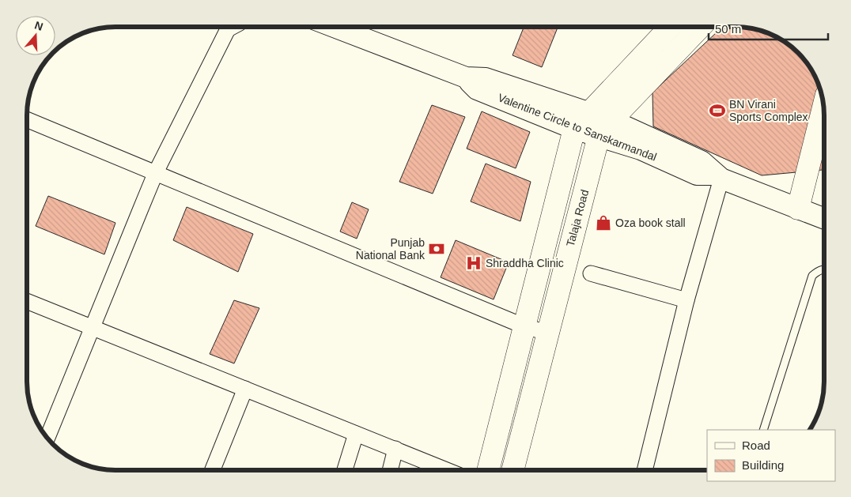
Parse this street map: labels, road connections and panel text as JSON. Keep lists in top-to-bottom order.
{
  "streets": {
    "main road": ["Valentine Circle to Sanskarmandal", "Talaja Road"]
  },
  "crossings": [
    ["Valentine Circle to Sanskarmandal", "Talaja Road"]
  ],
  "places": {
    "sports": ["BN Virani Sports Complex"],
    "shop": ["Oza book stall"],
    "bank": ["Punjab National Bank"],
    "hospital": ["Shraddha Clinic"]
  },
  "legend": ["Road", "Building"],
  "scale_bar": "50 m",
  "north": "top"
}
